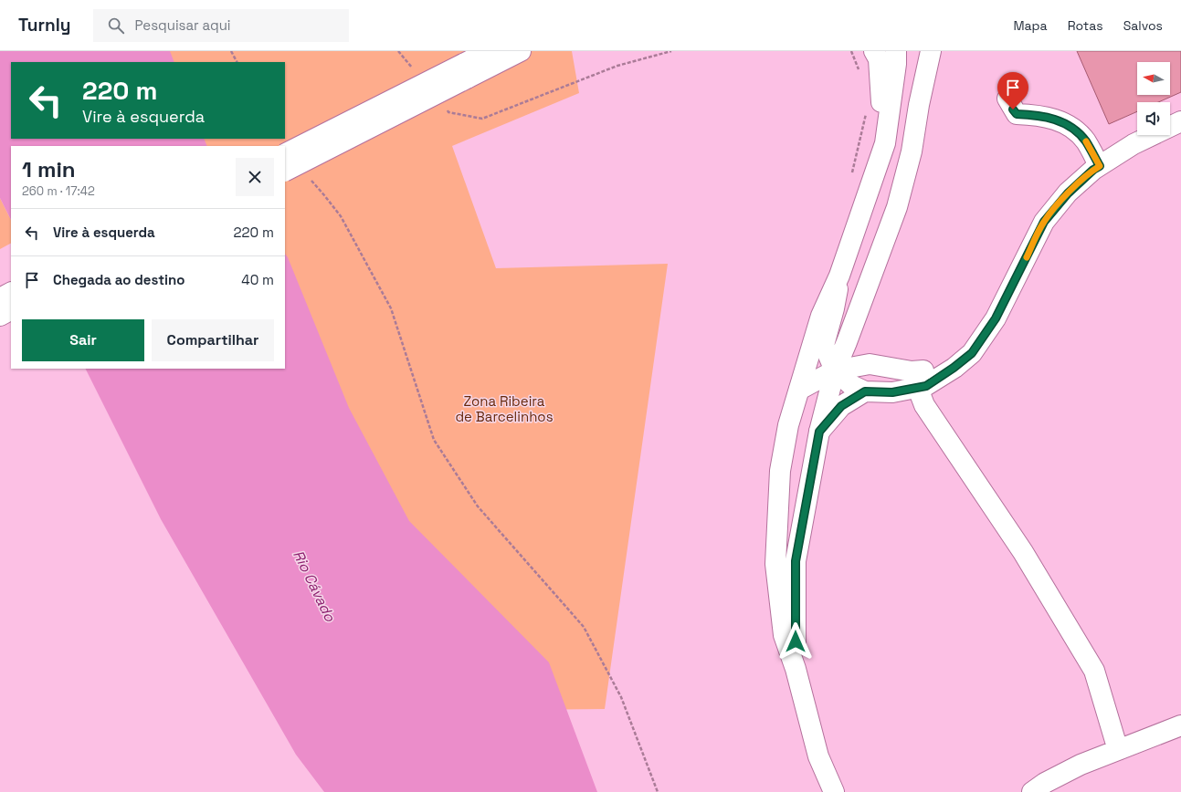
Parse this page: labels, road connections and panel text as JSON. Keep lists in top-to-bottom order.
{
  "water": ["Rio Cávado"],
  "parks": ["Zona Ribeira de Barcelinhos"],
  "north": "left",
  "page": {
    "header": "Turnly",
    "search": "Pesquisar aqui",
    "nav": ["Mapa", "Rotas", "Salvos"],
    "turn": ["220 m", "Vire à esquerda"],
    "heading": ["1 min", "260 m · 17:42"],
    "list": [
      {
        "name": "Vire à esquerda",
        "value": "220 m"
      },
      {
        "name": "Chegada ao destino",
        "value": "40 m"
      }
    ],
    "buttons": ["Sair", "Compartilhar"]
  }
}
